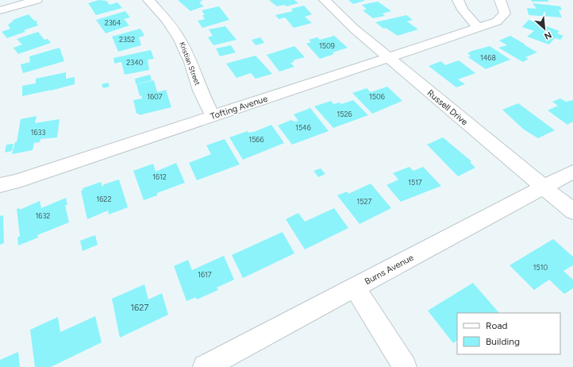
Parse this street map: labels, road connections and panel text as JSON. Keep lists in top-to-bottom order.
{
  "streets": {
    "street": [
      "Kristian Street",
      "Tofting Avenue",
      "Russell Drive",
      "Burns Avenue"
    ]
  },
  "crossings": [
    ["Kristian Street", "Tofting Avenue"],
    ["Tofting Avenue", "Russell Drive"],
    ["Russell Drive", "Burns Avenue"]
  ],
  "house_numbers": [
    "2364",
    "2352",
    "1509",
    "1468",
    "2340",
    "1607",
    "1506",
    "1526",
    "1546",
    "1633",
    "1566",
    "1612",
    "1517",
    "1622",
    "1527",
    "1632",
    "1510",
    "1617",
    "1627"
  ],
  "legend": ["Road", "Building"],
  "north": "bottom right"
}
